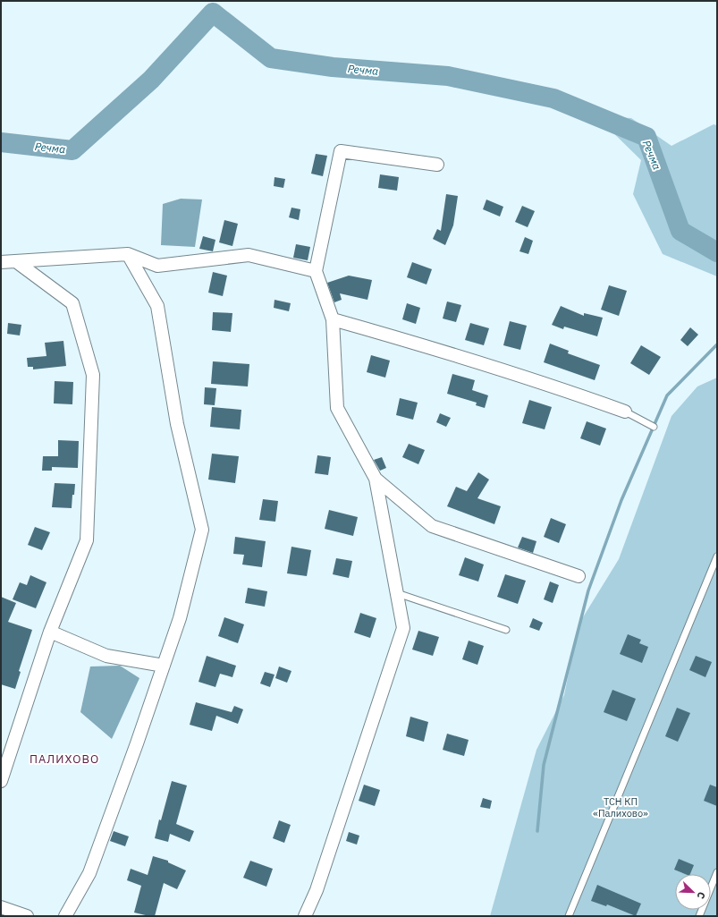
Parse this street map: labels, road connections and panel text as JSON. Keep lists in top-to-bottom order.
{
  "districts": ["ПАЛИХОВО"],
  "water": ["Речма"],
  "parks": ["ТСН КП «Палихово»"],
  "north": "bottom right"
}
